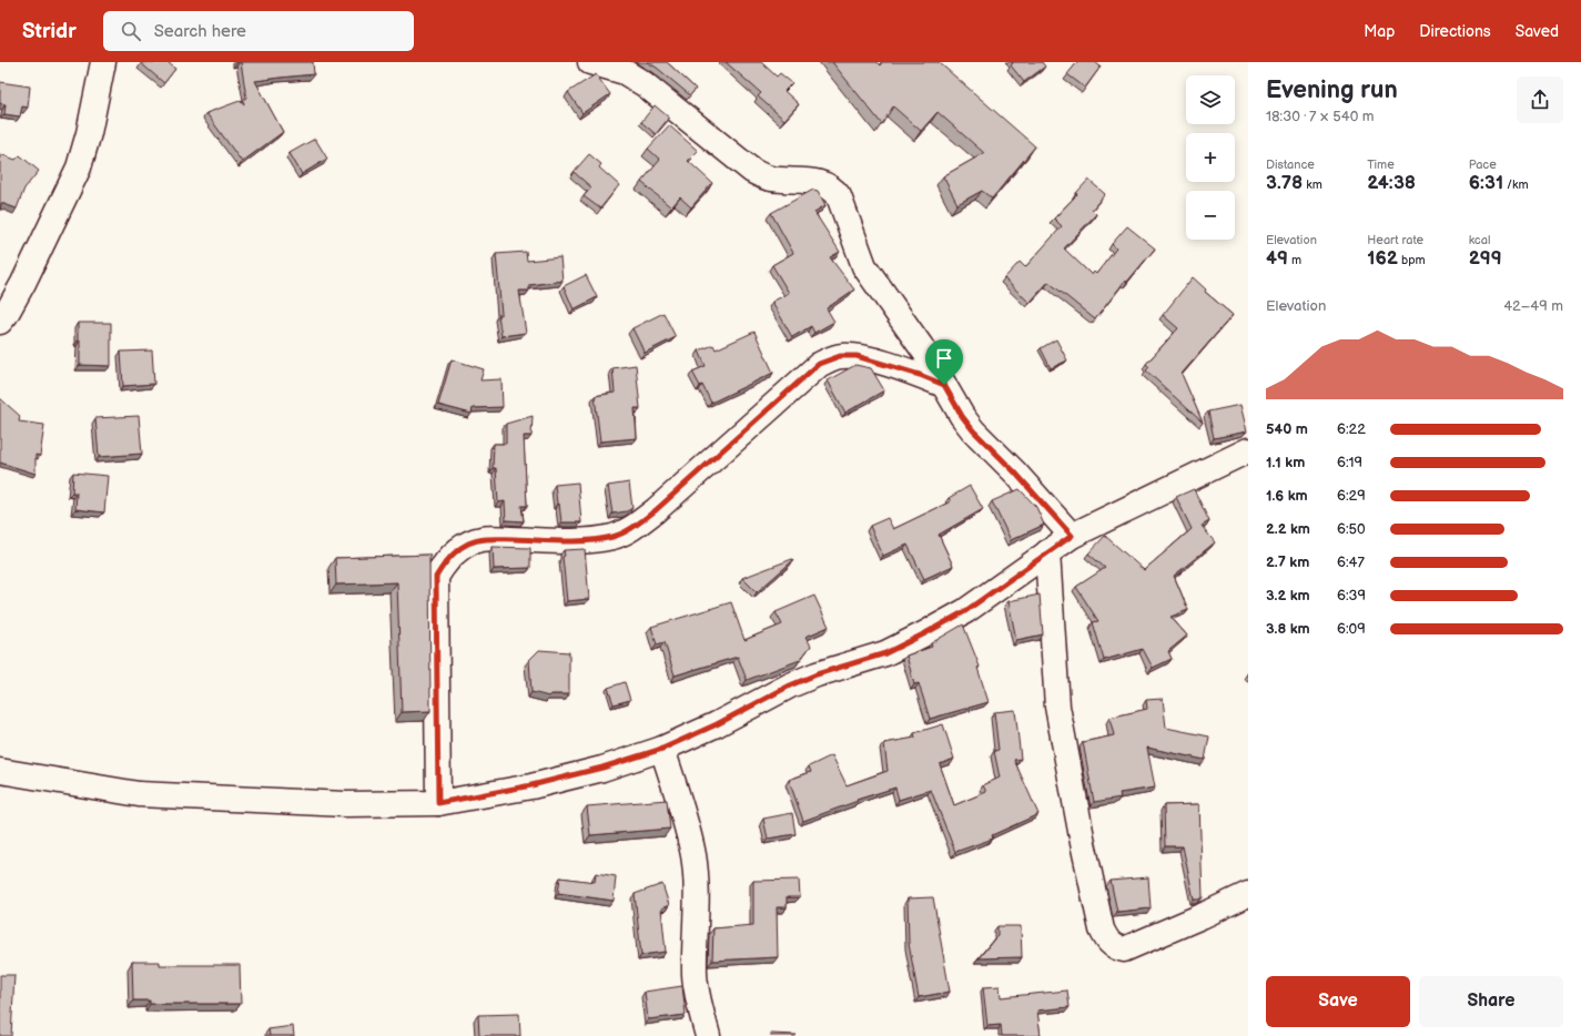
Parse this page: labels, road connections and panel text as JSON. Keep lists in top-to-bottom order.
{
  "page": {
    "header": "Stridr",
    "search": "Search here",
    "nav": ["Map", "Directions", "Saved"],
    "heading": ["Evening run", "18:30 · 7 × 540 m"],
    "map_buttons": ["+", "−"],
    "stats": [
      ["Distance", "3.78 km"],
      ["Time", "24:38"],
      ["Pace", "6:31 /km"],
      ["Elevation", "49 m"],
      ["Heart rate", "162 bpm"],
      ["kcal", "299"]
    ],
    "chart": ["Elevation", "42–49 m"],
    "list": [
      {
        "name": "540 m",
        "note": "6:22"
      },
      {
        "name": "1.1 km",
        "note": "6:19"
      },
      {
        "name": "1.6 km",
        "note": "6:29"
      },
      {
        "name": "2.2 km",
        "note": "6:50"
      },
      {
        "name": "2.7 km",
        "note": "6:47"
      },
      {
        "name": "3.2 km",
        "note": "6:39"
      },
      {
        "name": "3.8 km",
        "note": "6:09"
      }
    ],
    "buttons": ["Save", "Share"]
  }
}
